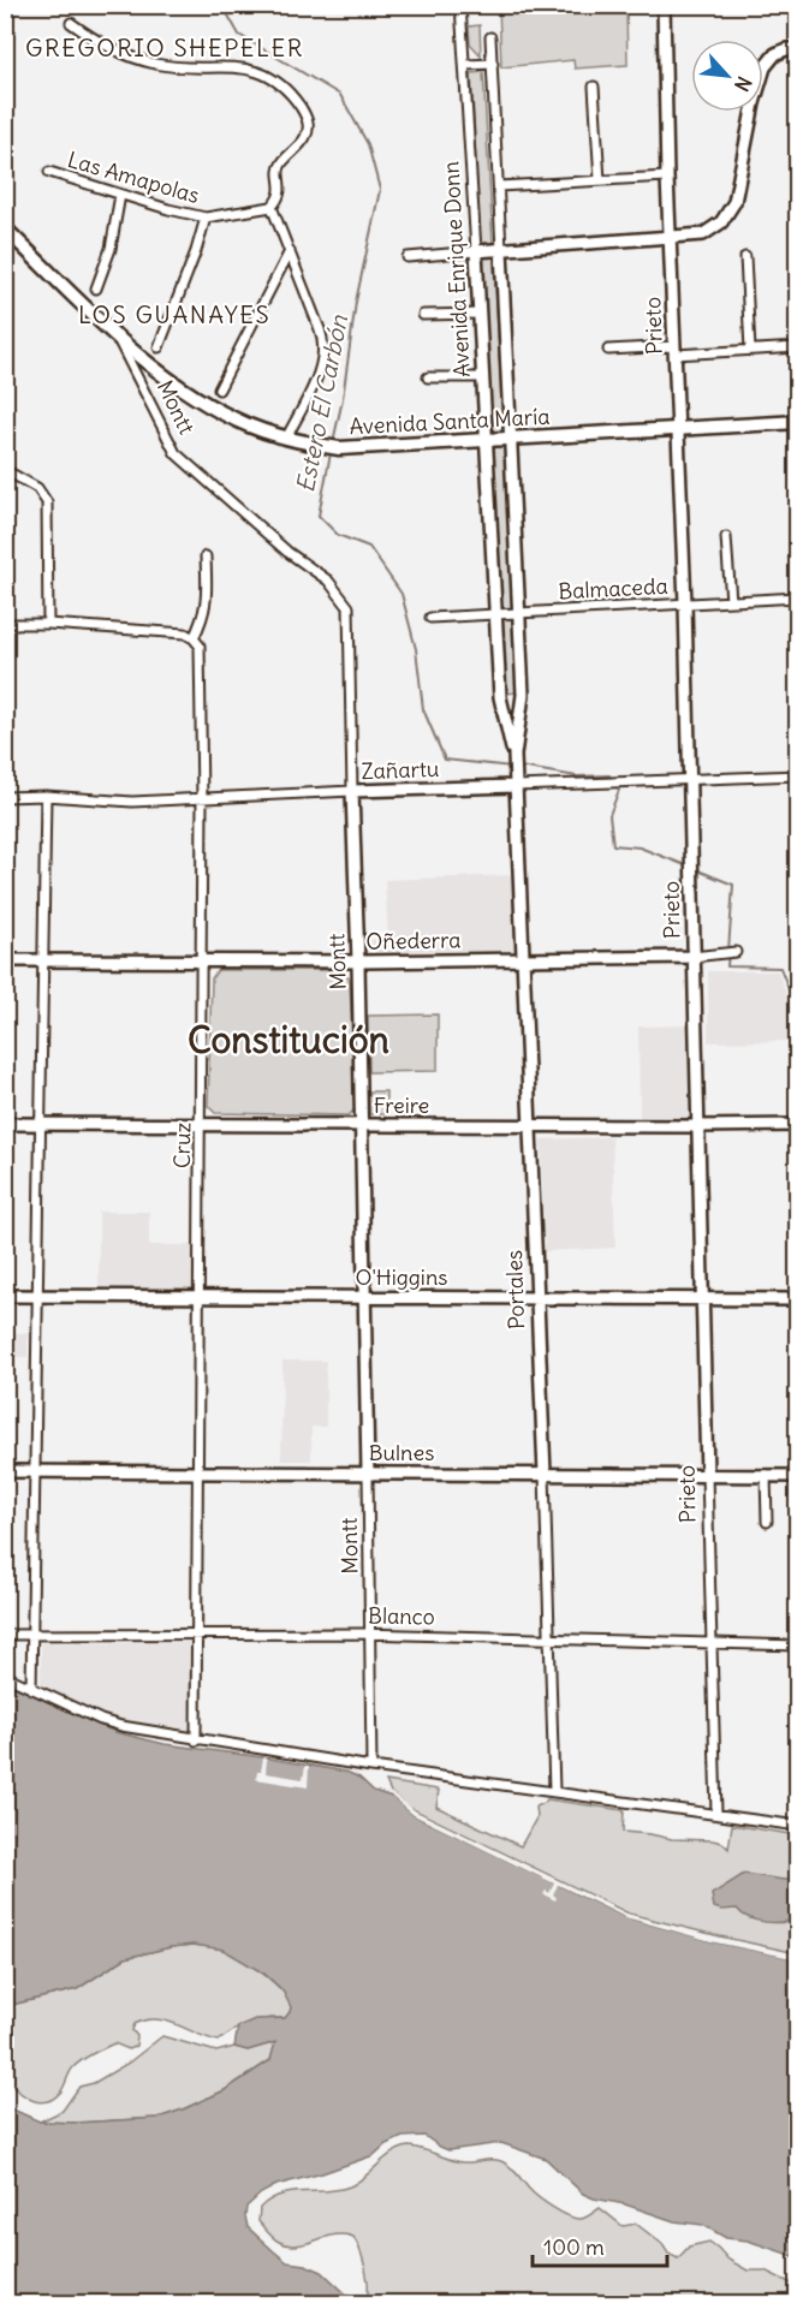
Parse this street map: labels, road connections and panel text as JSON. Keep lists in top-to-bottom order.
{
  "streets": {
    "main road": ["Avenida Santa María"],
    "street": [
      "Las Amapolas",
      "Avenida Enrique Donn",
      "Prieto",
      "Montt",
      "Balmaceda",
      "Zañartu",
      "Oñederra",
      "Freire",
      "Cruz",
      "O'Higgins",
      "Portales",
      "Bulnes",
      "Blanco"
    ]
  },
  "crossings": [
    ["Avenida Enrique Donn", "Avenida Santa María"],
    ["Avenida Enrique Donn", "Balmaceda"],
    ["Avenida Enrique Donn", "Zañartu"],
    ["Avenida Enrique Donn", "Portales"],
    ["Prieto", "Avenida Santa María"],
    ["Prieto", "Balmaceda"],
    ["Prieto", "Zañartu"],
    ["Prieto", "Oñederra"],
    ["Prieto", "Freire"],
    ["Prieto", "O'Higgins"],
    ["Prieto", "Bulnes"],
    ["Prieto", "Blanco"],
    ["Montt", "Avenida Santa María"],
    ["Montt", "Zañartu"],
    ["Montt", "Oñederra"],
    ["Montt", "Freire"],
    ["Montt", "O'Higgins"],
    ["Montt", "Bulnes"],
    ["Montt", "Blanco"],
    ["Zañartu", "Cruz"],
    ["Zañartu", "Portales"],
    ["Oñederra", "Cruz"],
    ["Oñederra", "Portales"],
    ["Freire", "Cruz"],
    ["Freire", "Portales"],
    ["Cruz", "O'Higgins"],
    ["Cruz", "Bulnes"],
    ["Cruz", "Blanco"],
    ["O'Higgins", "Portales"],
    ["Portales", "Bulnes"],
    ["Portales", "Blanco"]
  ],
  "districts": ["GREGORIO SHEPELER", "LOS GUANAYES", "Constitución"],
  "water": ["Estero El Carbón"],
  "scale_bar": "100 m",
  "north": "bottom right"
}
